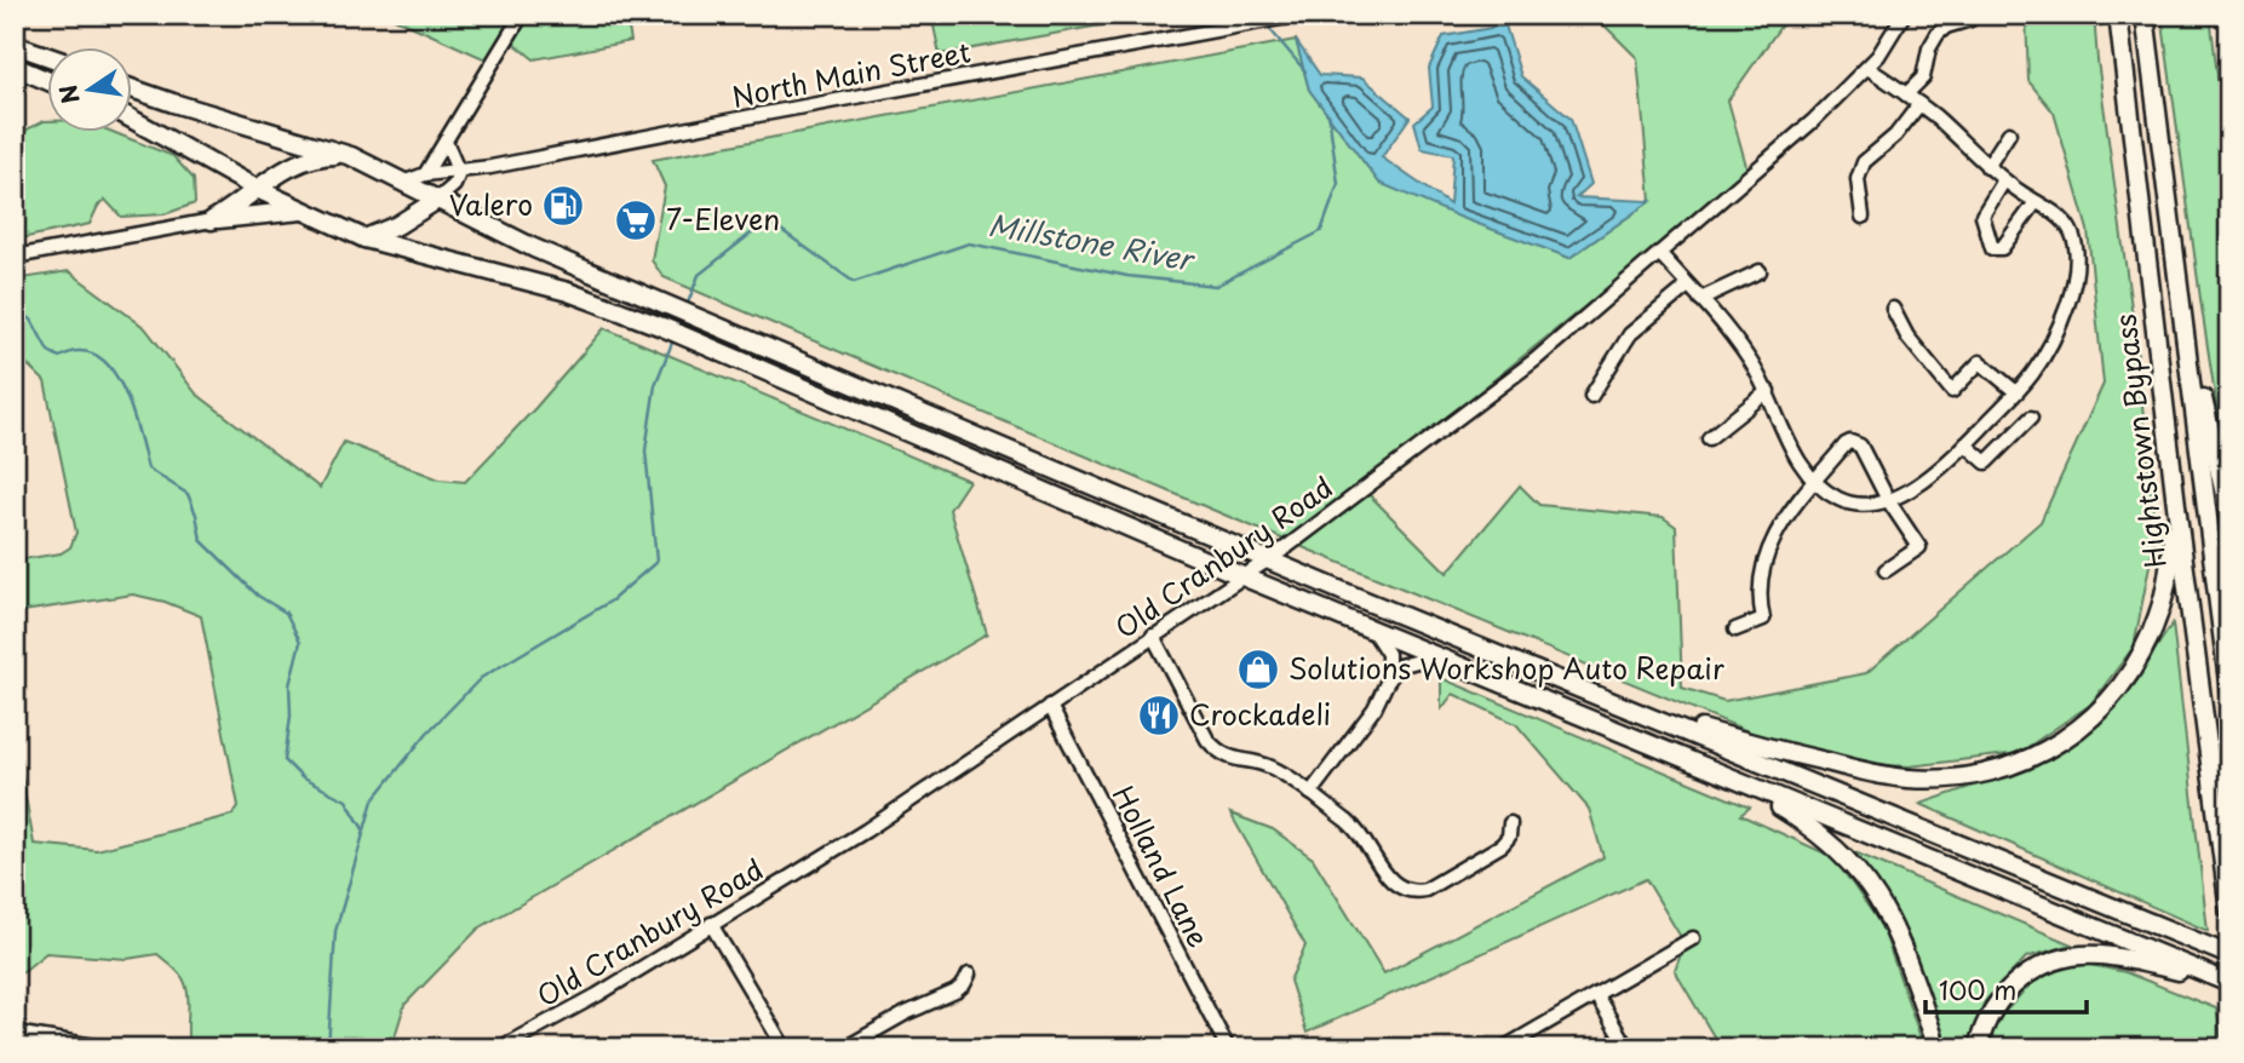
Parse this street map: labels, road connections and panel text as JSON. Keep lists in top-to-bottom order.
{
  "streets": {
    "highway": ["Hightstown Bypass"],
    "street": ["North Main Street", "Old Cranbury Road", "Holland Lane"]
  },
  "crossings": [
    ["Old Cranbury Road", "Holland Lane"]
  ],
  "water": ["Millstone River"],
  "places": {
    "fuel station": ["Valero"],
    "supermarket": ["7-Eleven"],
    "shop": ["Solutions Workshop Auto Repair"],
    "restaurant": ["Crockadeli"]
  },
  "scale_bar": "100 m",
  "north": "left"
}
